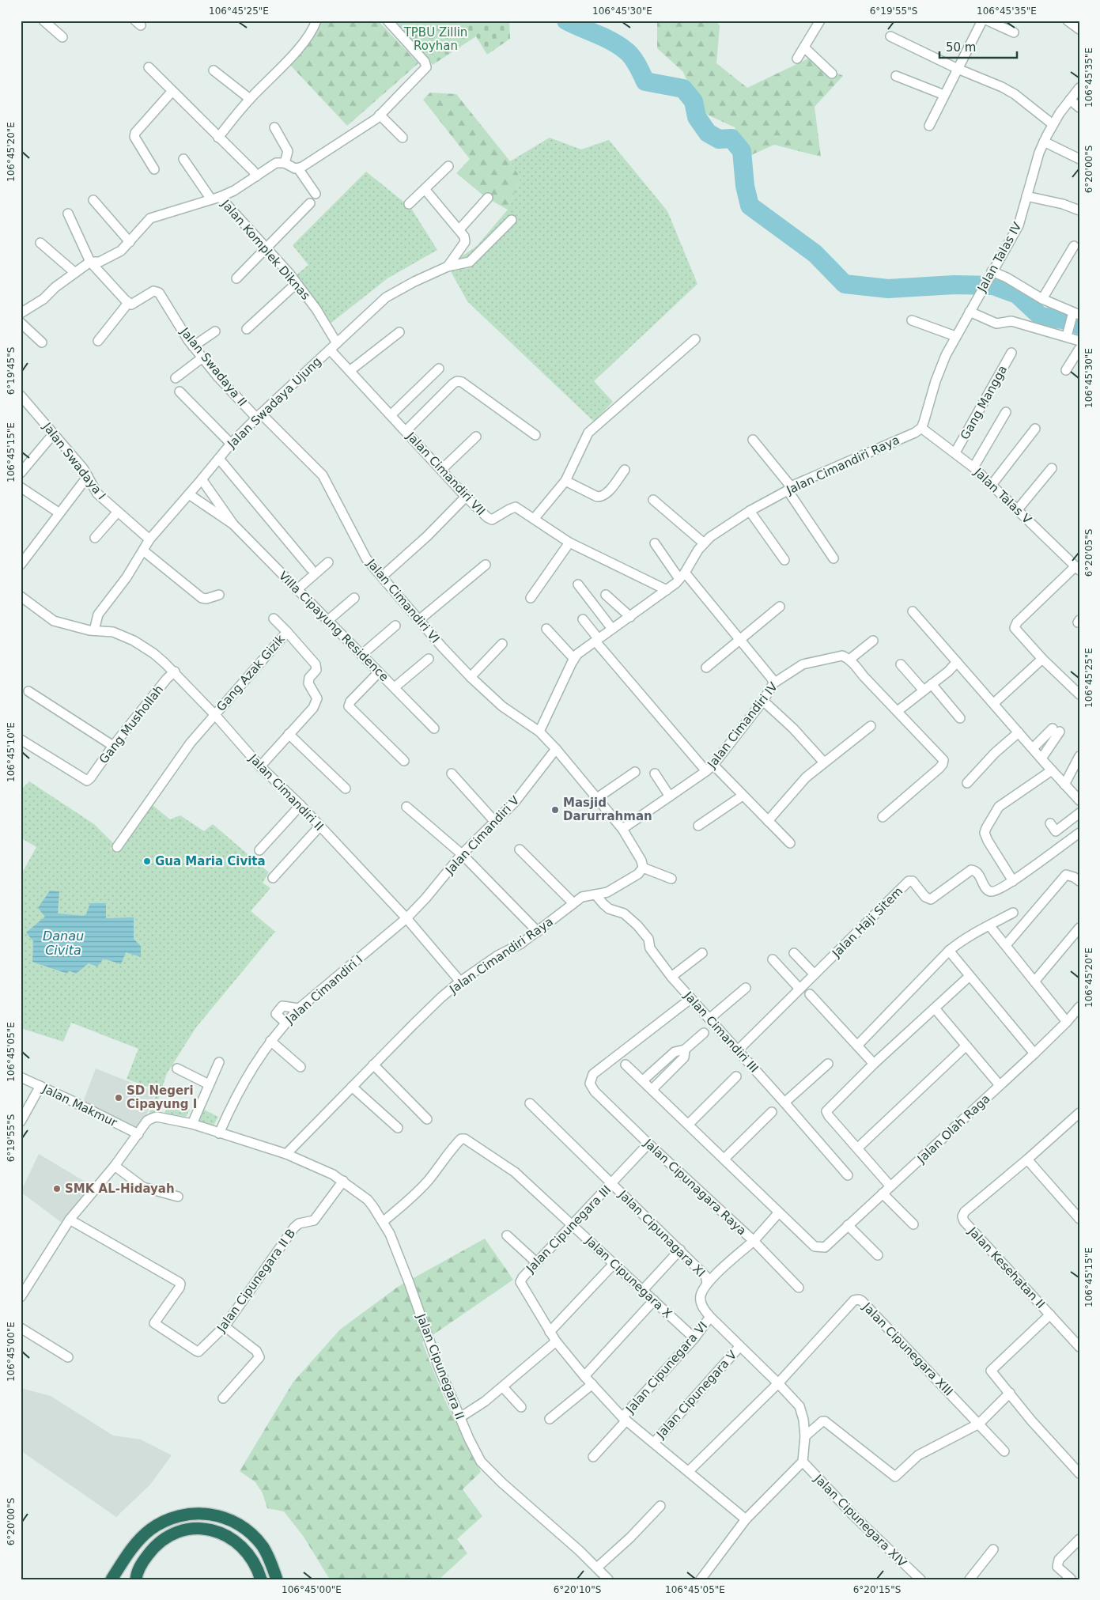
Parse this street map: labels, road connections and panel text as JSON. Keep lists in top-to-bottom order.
{
  "streets": {
    "street": [
      "Jalan Komplek Diknas",
      "Jalan Talas IV",
      "Jalan Swadaya II",
      "Jalan Swadaya Ujung",
      "Gang Mangga",
      "Jalan Swadaya I",
      "Jalan Cimandiri Raya",
      "Jalan Cimandiri VII",
      "Jalan Talas V",
      "Jalan Cimandiri VI",
      "Villa Cipayung Residence",
      "Gang Azak Gizik",
      "Gang Mushollah",
      "Jalan Cimandiri IV",
      "Jalan Cimandiri II",
      "Jalan Cimandiri V",
      "Jalan Haji Sitem",
      "Jalan Cimandiri I",
      "Jalan Cimandiri III",
      "Jalan Makmur",
      "Jalan Olah Raga",
      "Jalan Cipunagara Raya",
      "Jalan Cipunegara III",
      "Jalan Cipunagara XI",
      "Jalan Kesehatan II",
      "Jalan Cipunegara X",
      "Jalan Cipunegara II B",
      "Jalan Cipunegara XIII",
      "Jalan Cipunegara II",
      "Jalan Cipunegara VI",
      "Jalan Cipunegara V",
      "Jalan Cipunegara XIV"
    ]
  },
  "crossings": [
    ["Jalan Komplek Diknas", "Jalan Swadaya Ujung"],
    ["Jalan Talas IV", "Jalan Cimandiri Raya"],
    ["Jalan Talas IV", "Jalan Talas V"],
    ["Jalan Swadaya II", "Jalan Swadaya Ujung"],
    ["Jalan Swadaya II", "Jalan Cimandiri VI"],
    ["Jalan Swadaya Ujung", "Jalan Swadaya I"],
    ["Jalan Swadaya Ujung", "Jalan Cimandiri VII"],
    ["Jalan Swadaya Ujung", "Jalan Cimandiri VI"],
    ["Jalan Swadaya Ujung", "Villa Cipayung Residence"],
    ["Jalan Swadaya Ujung", "Jalan Cimandiri II"],
    ["Gang Mangga", "Jalan Talas V"],
    ["Jalan Cimandiri Raya", "Jalan Cimandiri VII"],
    ["Jalan Cimandiri Raya", "Jalan Talas V"],
    ["Jalan Cimandiri Raya", "Jalan Cimandiri VI"],
    ["Jalan Cimandiri Raya", "Jalan Cimandiri II"],
    ["Jalan Cimandiri Raya", "Jalan Cimandiri III"],
    ["Jalan Cimandiri Raya", "Jalan Cipunegara II"],
    ["Gang Azak Gizik", "Jalan Cimandiri II"],
    ["Gang Mushollah", "Jalan Cimandiri II"],
    ["Jalan Cimandiri II", "Jalan Cimandiri V"],
    ["Jalan Cimandiri II", "Jalan Cimandiri I"],
    ["Jalan Cimandiri V", "Jalan Cimandiri I"],
    ["Jalan Haji Sitem", "Jalan Cimandiri III"],
    ["Jalan Cimandiri III", "Jalan Cipunagara Raya"],
    ["Jalan Cipunagara Raya", "Jalan Cipunegara III"],
    ["Jalan Cipunagara Raya", "Jalan Cipunagara XI"],
    ["Jalan Cipunegara III", "Jalan Cipunagara XI"],
    ["Jalan Cipunegara III", "Jalan Cipunegara X"],
    ["Jalan Cipunegara III", "Jalan Cipunegara VI"],
    ["Jalan Cipunegara III", "Jalan Cipunegara V"],
    ["Jalan Cipunegara X", "Jalan Cipunegara II"],
    ["Jalan Cipunegara X", "Jalan Cipunegara VI"],
    ["Jalan Cipunegara II B", "Jalan Cipunegara II"]
  ],
  "water": ["Danau Civita"],
  "parks": ["TPBU Zillin Royhan"],
  "places": [
    "Masjid Darurrahman",
    "Gua Maria Civita",
    "SD Negeri Cipayung I",
    "SMK AL-Hidayah"
  ],
  "scale_bar": "50 m",
  "coordinates": [
    "106°45'25\"E",
    "106°45'30\"E",
    "6°19'55\"S",
    "106°45'35\"E",
    "106°45'20\"E",
    "6°20'00\"S",
    "6°19'45\"S",
    "106°45'15\"E",
    "6°20'05\"S",
    "106°45'10\"E",
    "106°45'05\"E",
    "106°45'00\"E",
    "6°20'10\"S",
    "6°20'15\"S"
  ]
}
